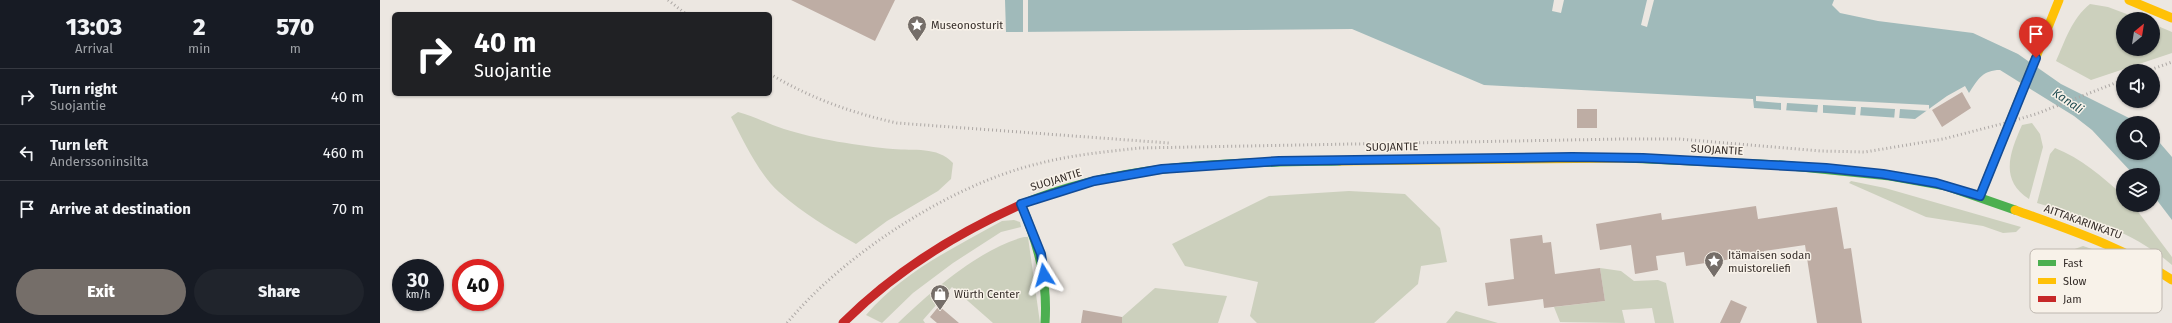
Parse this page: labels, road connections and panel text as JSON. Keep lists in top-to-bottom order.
{
  "streets": {
    "street": ["SUOJANTIE", "AITTAKARINKATU"]
  },
  "crossings": [
    ["SUOJANTIE", "AITTAKARINKATU"]
  ],
  "water": ["Kanali"],
  "places": {
    "place": ["Museonosturit", "Itämaisen sodan muistoreliefi"],
    "shop": ["Würth Center"]
  },
  "legend": ["Fast", "Slow", "Jam"],
  "north": "top right",
  "page": {
    "eta": [
      "13:03",
      "Arrival",
      "2",
      "min",
      "570",
      "m"
    ],
    "turn": ["40 m", "Suojantie"],
    "list": [
      {
        "name": "Turn right",
        "note": "Suojantie",
        "value": "40 m"
      },
      {
        "name": "Turn left",
        "note": "Anderssoninsilta",
        "value": "460 m"
      },
      {
        "name": "Arrive at destination",
        "value": "70 m"
      }
    ],
    "speed": "30 km/h",
    "limit": "40",
    "buttons": ["Exit", "Share"]
  }
}
